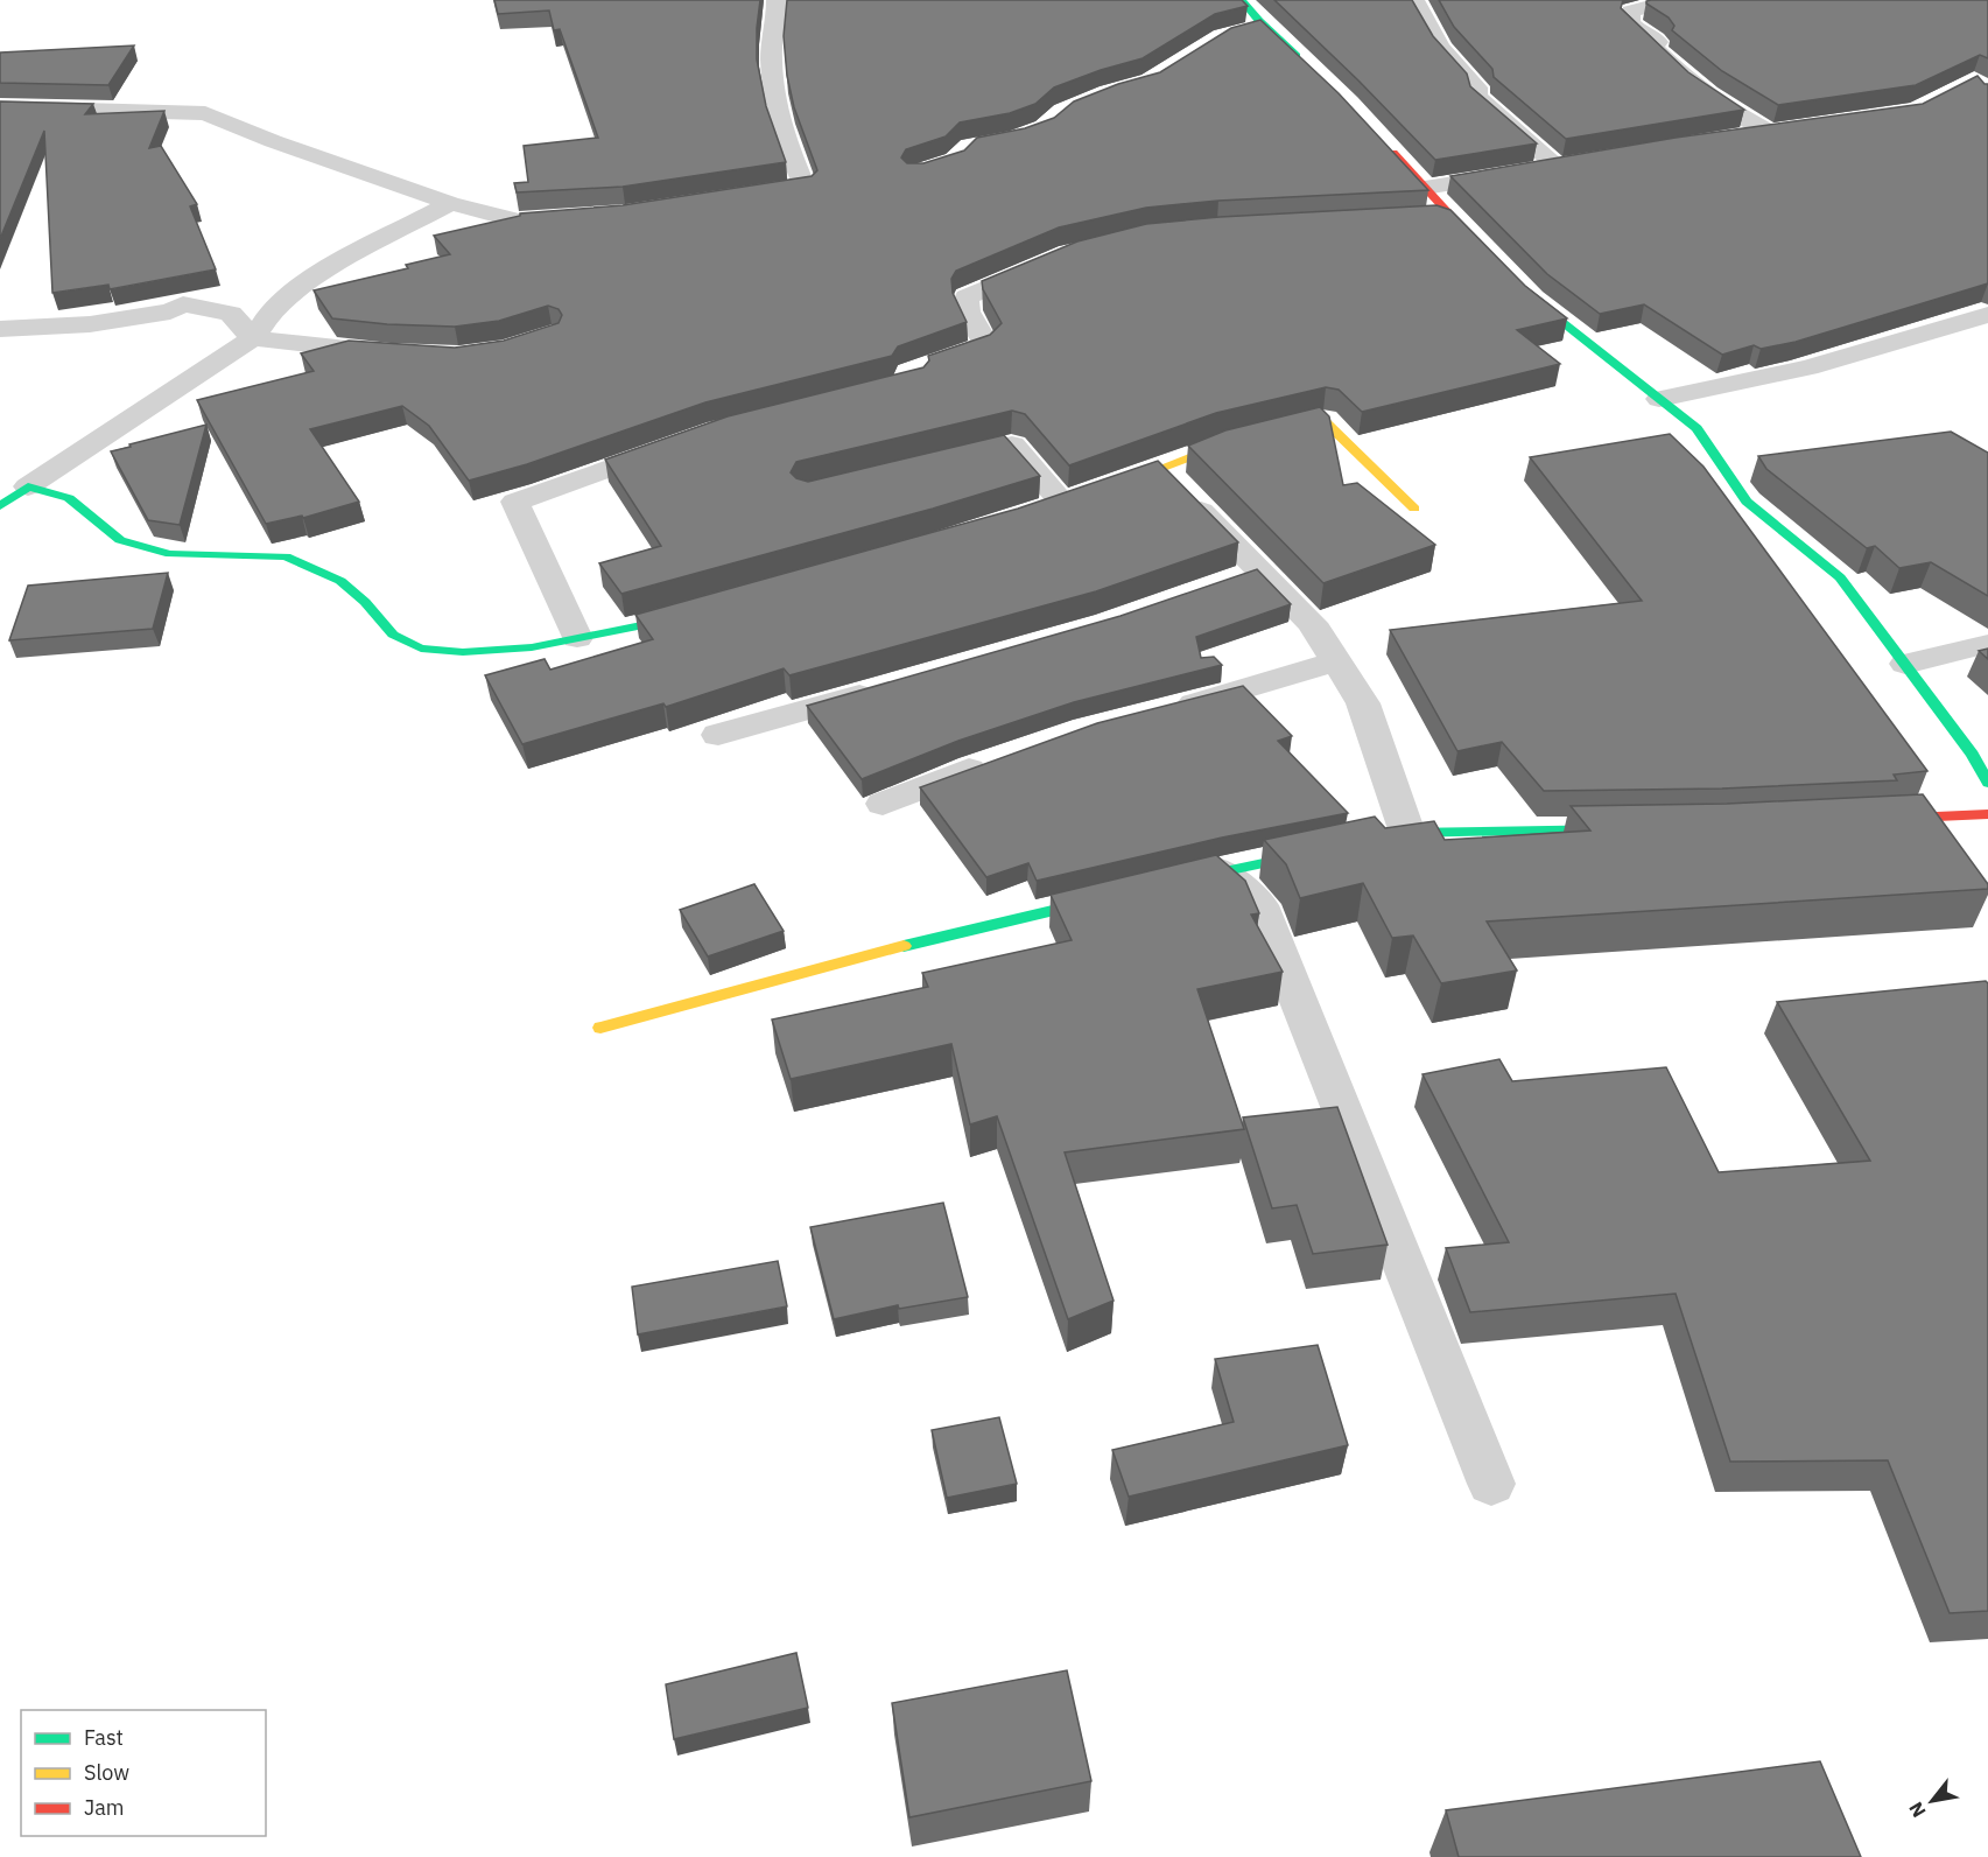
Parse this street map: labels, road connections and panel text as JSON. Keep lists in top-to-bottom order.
{
  "legend": ["Fast", "Slow", "Jam"],
  "north": "bottom left"
}
